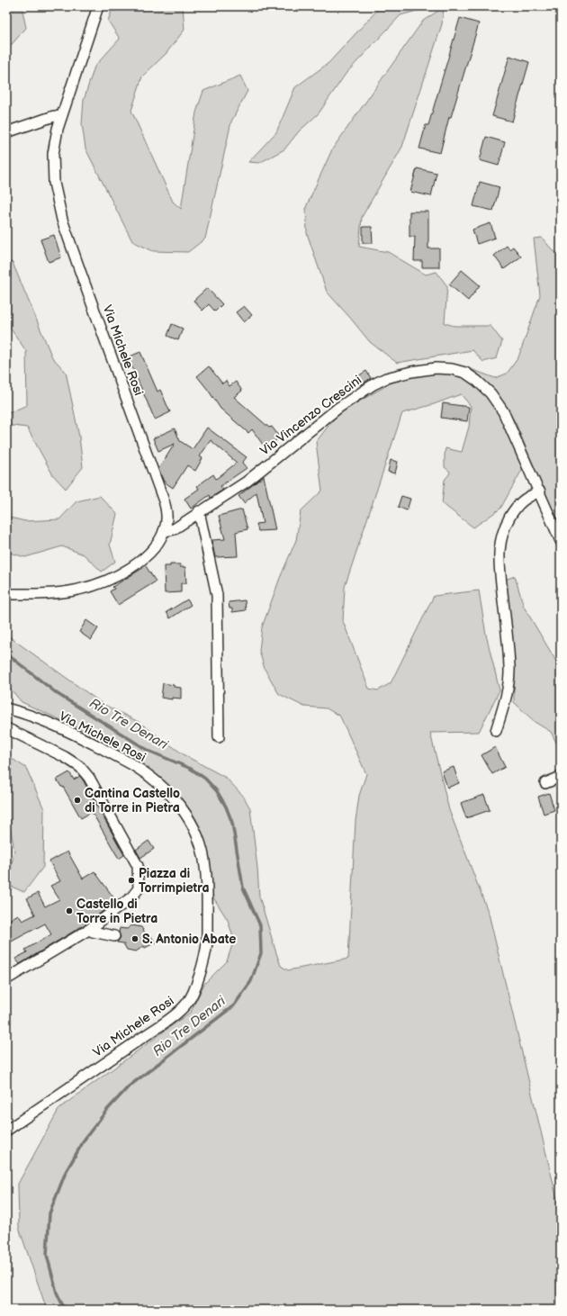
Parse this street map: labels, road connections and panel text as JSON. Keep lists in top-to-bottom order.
{
  "streets": {
    "street": ["Via Michele Rosi", "Via Vincenzo Crescini"]
  },
  "crossings": [
    ["Via Michele Rosi", "Via Vincenzo Crescini"]
  ],
  "water": ["Rio Tre Denari"],
  "places": [
    "Cantina Castello di Torre in Pietra",
    "Piazza di Torrimpietra",
    "Castello di Torre in Pietra",
    "S. Antonio Abate"
  ]
}
